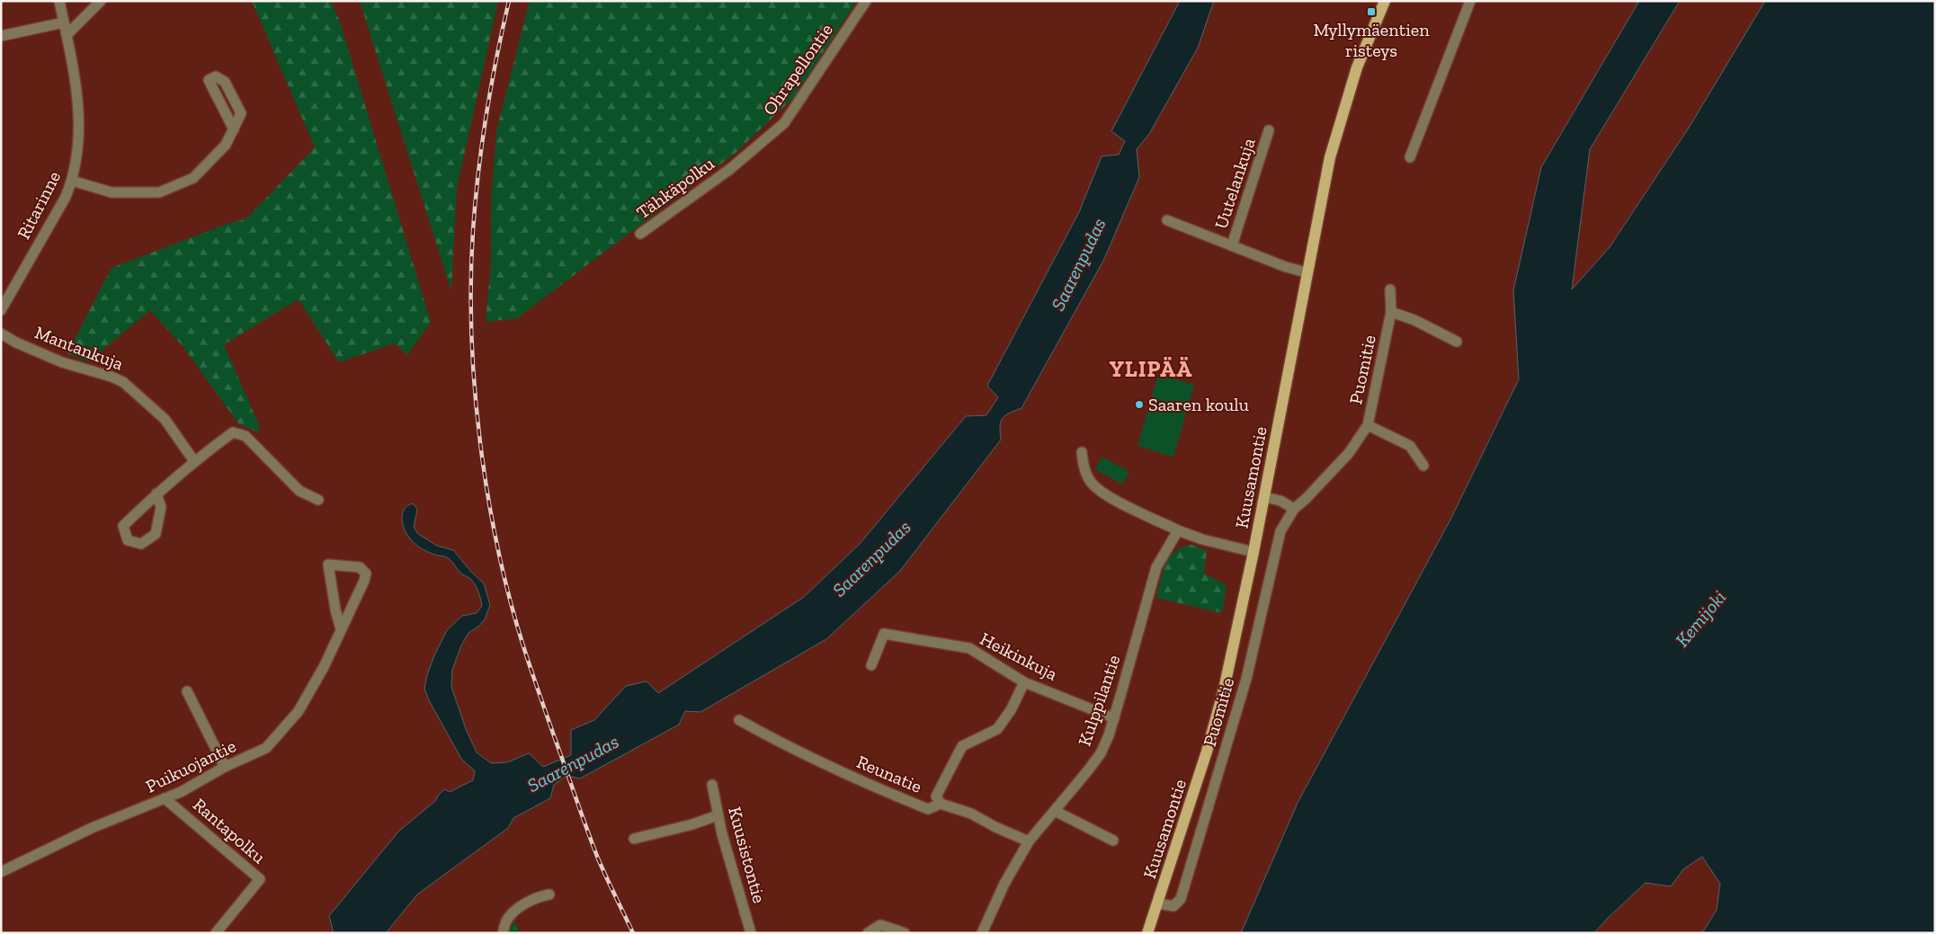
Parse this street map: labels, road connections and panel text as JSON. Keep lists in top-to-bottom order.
{
  "streets": {
    "main road": ["Kuusamontie"],
    "street": [
      "Ohrapellontie",
      "Uutelankuja",
      "Tähkäpolku",
      "Ritarinne",
      "Mantankuja",
      "Puomitie",
      "Heikinkuja",
      "Kulppilantie",
      "Puikuojantie",
      "Reunatie",
      "Rantapolku",
      "Kuusistontie"
    ]
  },
  "crossings": [
    ["Ohrapellontie", "Tähkäpolku"],
    ["Uutelankuja", "Kuusamontie"],
    ["Puomitie", "Kuusamontie"],
    ["Heikinkuja", "Kulppilantie"],
    ["Kulppilantie", "Reunatie"],
    ["Puikuojantie", "Rantapolku"]
  ],
  "districts": ["YLIPÄÄ"],
  "water": ["Saarenpudas", "Kemijoki"],
  "places": {
    "transit": ["Myllymäentien risteys"],
    "other": ["Saaren koulu"]
  }
}
